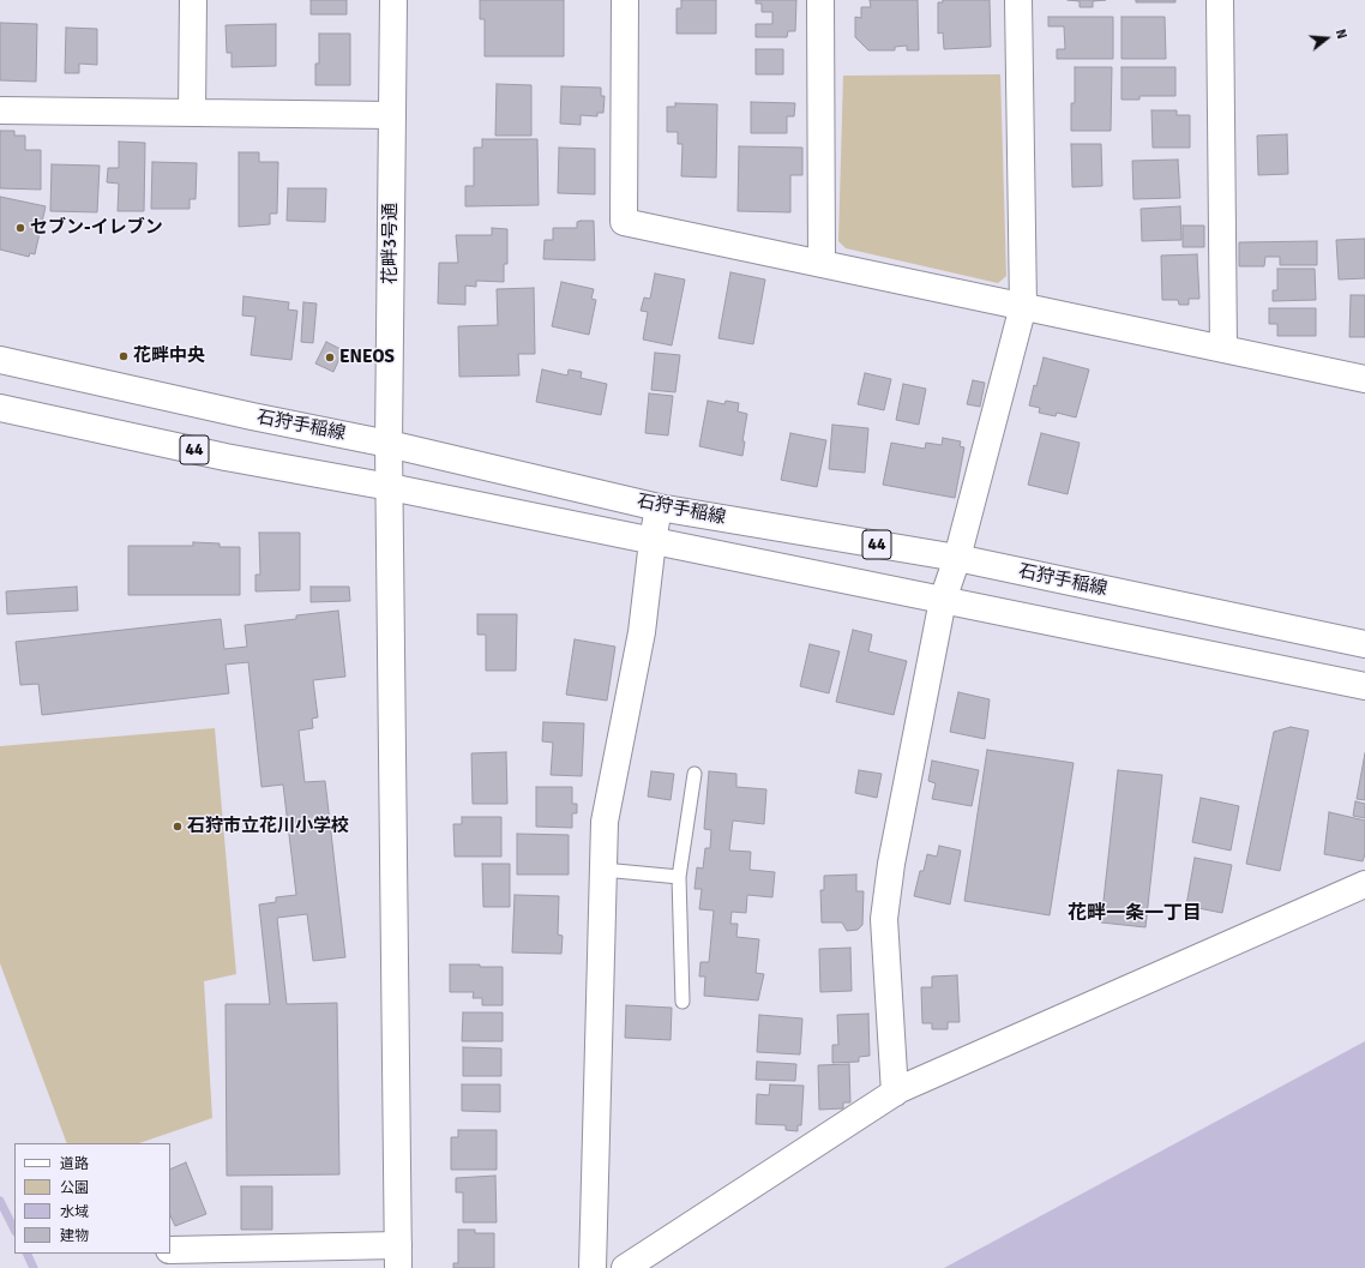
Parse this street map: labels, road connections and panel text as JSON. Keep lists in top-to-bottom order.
{
  "streets": {
    "street": ["花畔3号通", "石狩手稲線", "44"]
  },
  "crossings": [
    ["花畔3号通", "石狩手稲線"]
  ],
  "districts": ["花畔一条一丁目"],
  "places": [
    "セブン-イレブン",
    "花畔中央",
    "ENEOS",
    "石狩市立花川小学校"
  ],
  "legend": [
    "道路",
    "公園",
    "水域",
    "建物"
  ],
  "north": "right"
}
